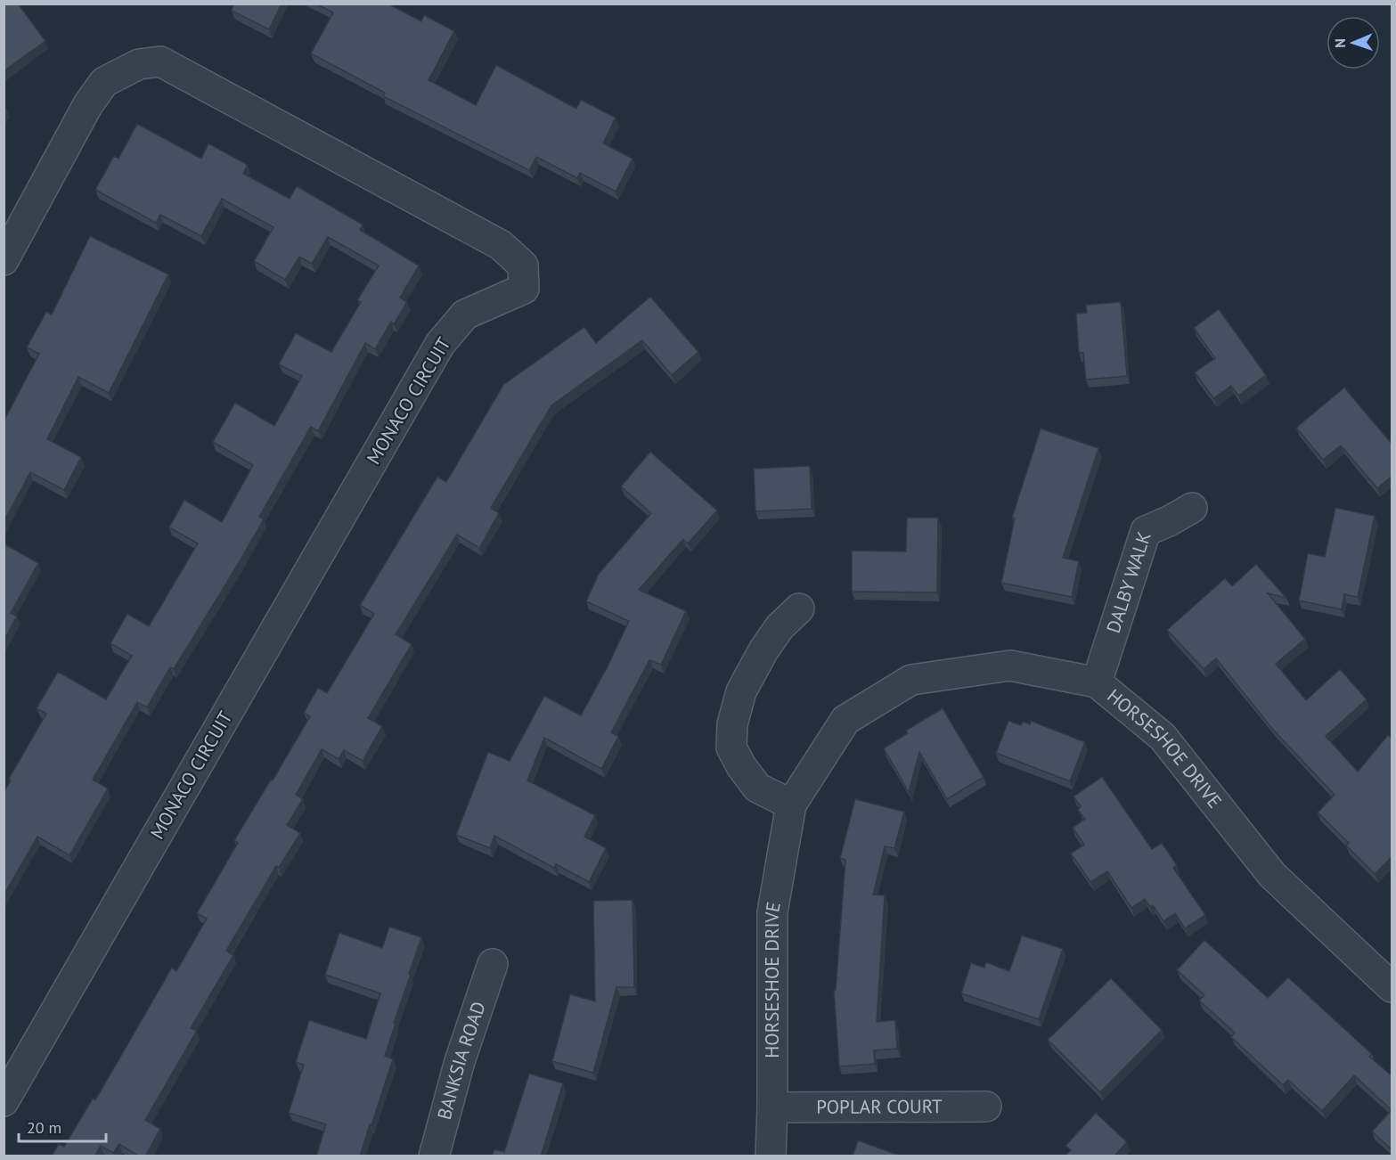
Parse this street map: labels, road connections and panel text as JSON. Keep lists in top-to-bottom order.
{
  "streets": {
    "street": [
      "MONACO CIRCUIT",
      "DALBY WALK",
      "HORSESHOE DRIVE",
      "BANKSIA ROAD",
      "POPLAR COURT"
    ]
  },
  "crossings": [
    ["DALBY WALK", "HORSESHOE DRIVE"],
    ["HORSESHOE DRIVE", "POPLAR COURT"]
  ],
  "scale_bar": "20 m",
  "north": "left"
}
